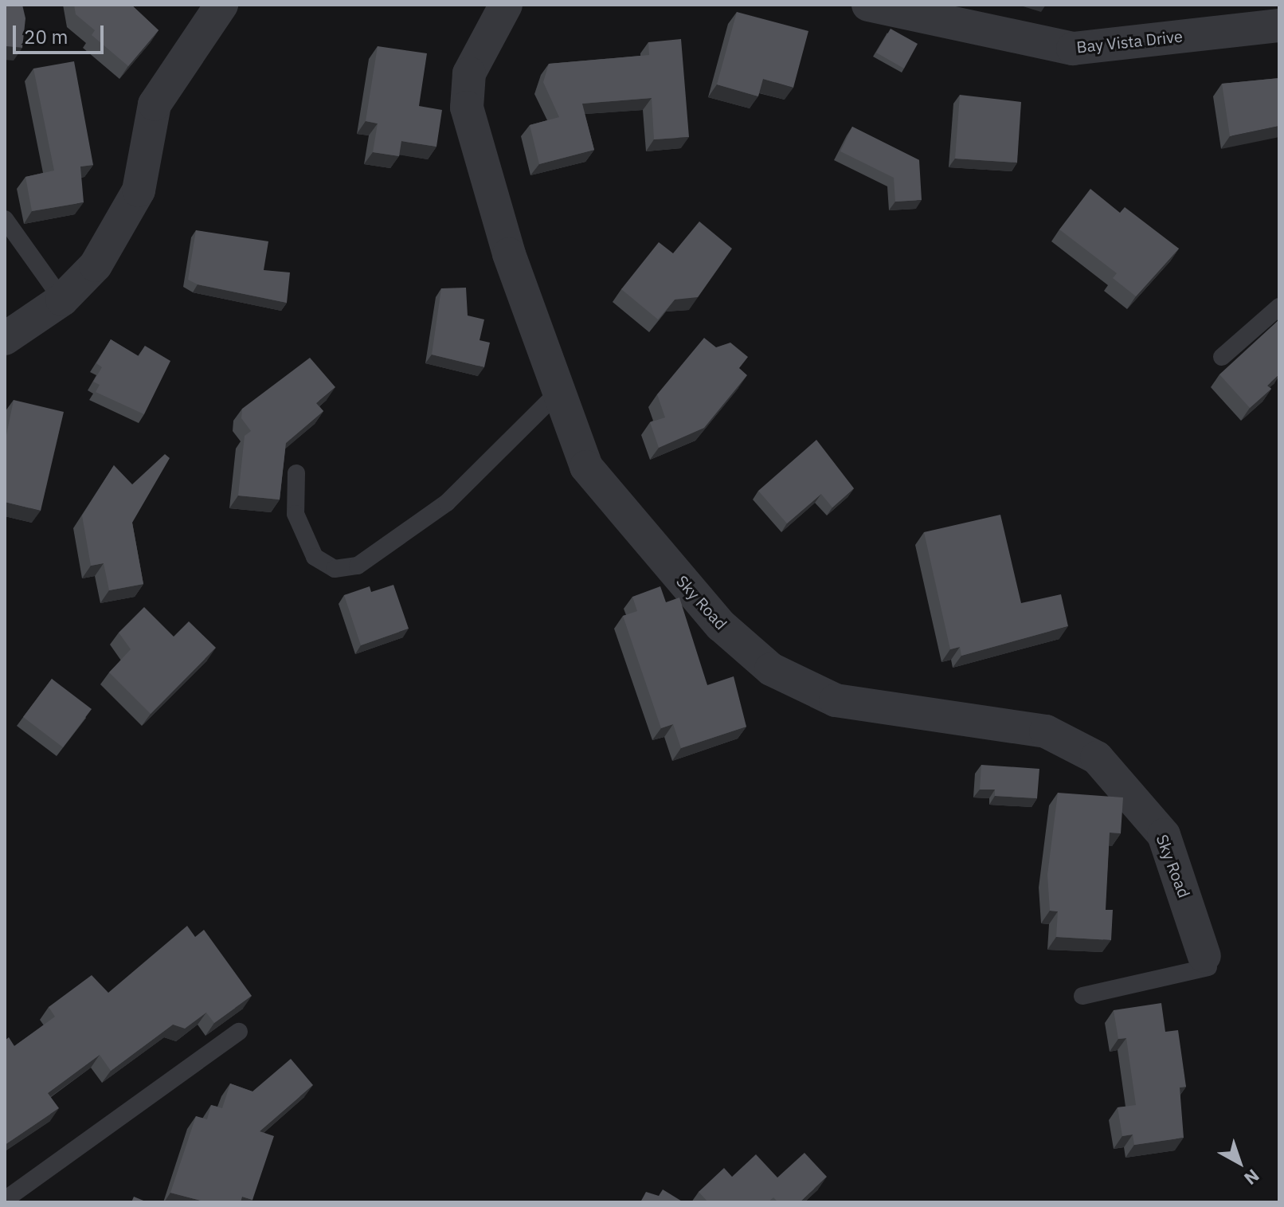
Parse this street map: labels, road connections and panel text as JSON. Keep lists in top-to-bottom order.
{
  "streets": {
    "street": ["Bay Vista Drive", "Sky Road"]
  },
  "scale_bar": "20 m",
  "north": "bottom right"
}
